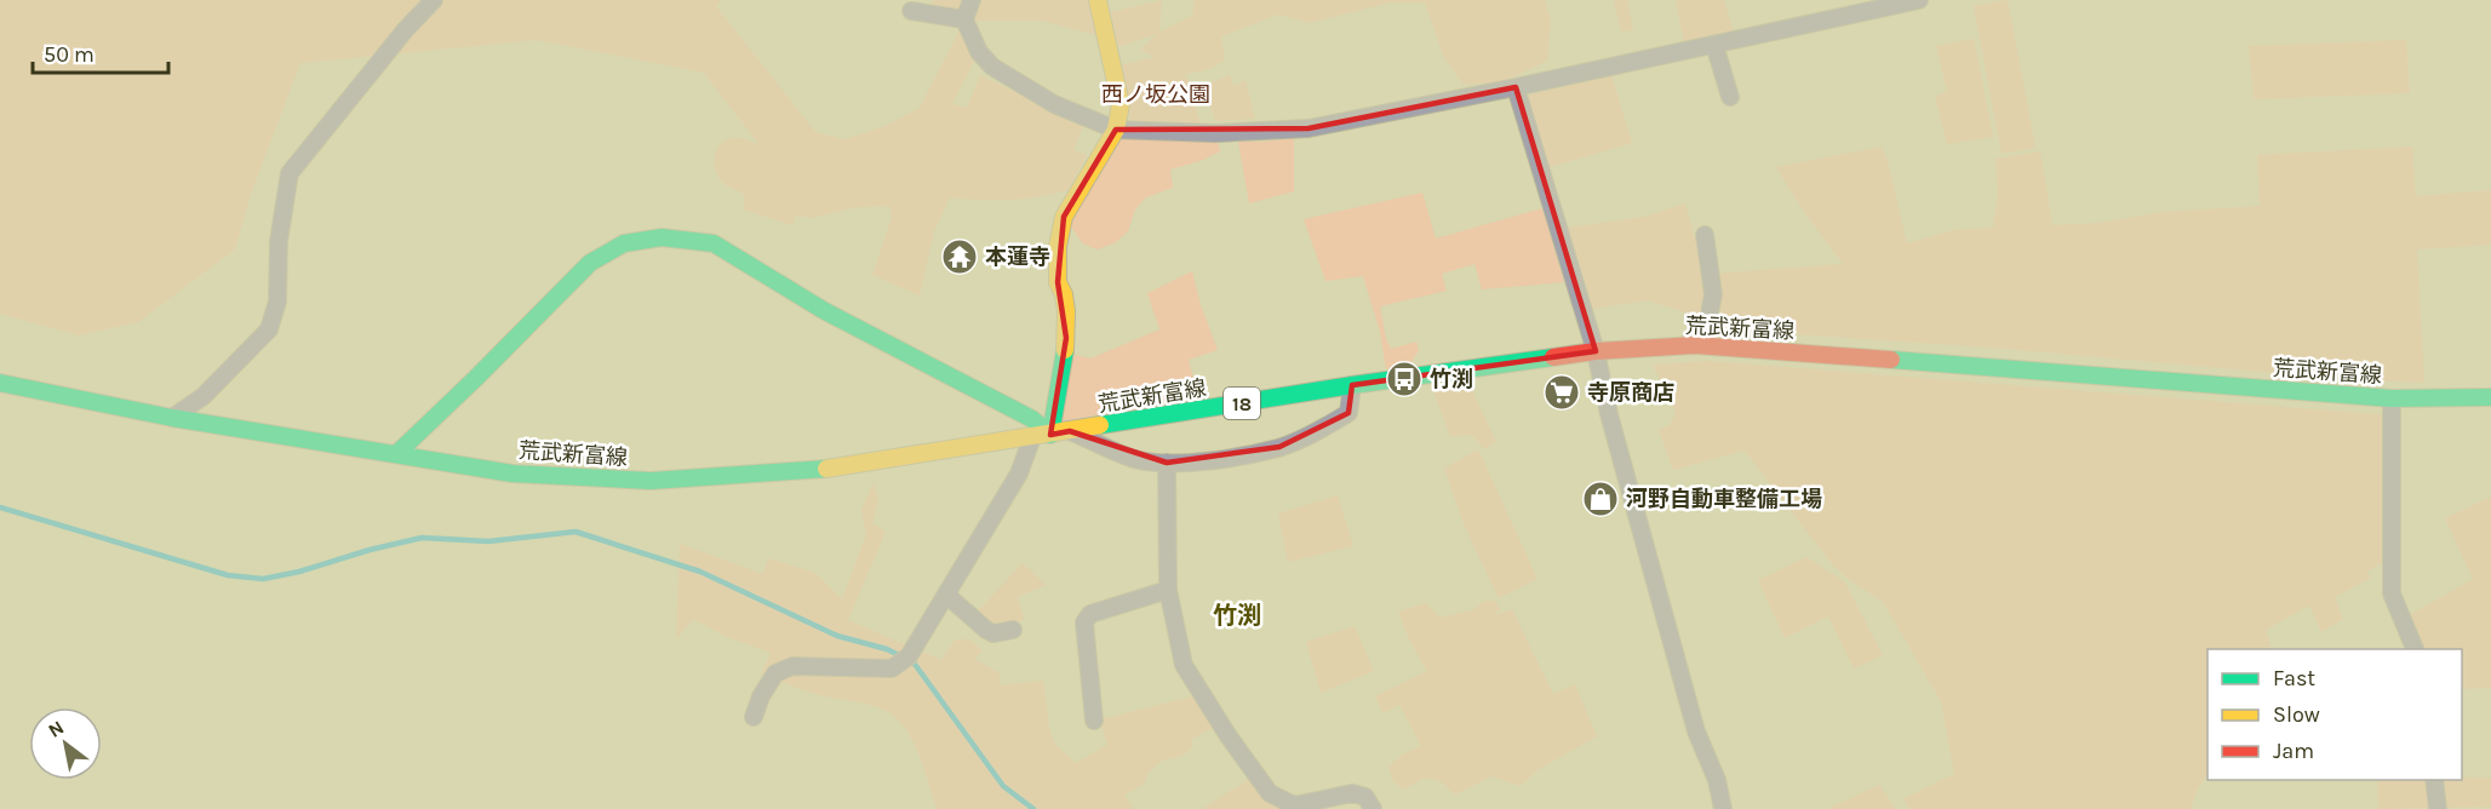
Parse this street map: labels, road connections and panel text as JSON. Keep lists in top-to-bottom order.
{
  "streets": {
    "main road": ["荒武新富線", "18"]
  },
  "districts": ["竹渕"],
  "parks": ["西ノ坂公園"],
  "places": {
    "temple": ["本蓮寺"],
    "bus stop": ["竹渕"],
    "supermarket": ["寺原商店"],
    "shop": ["河野自動車整備工場"]
  },
  "legend": ["Fast", "Slow", "Jam"],
  "scale_bar": "50 m",
  "north": "top left"
}
